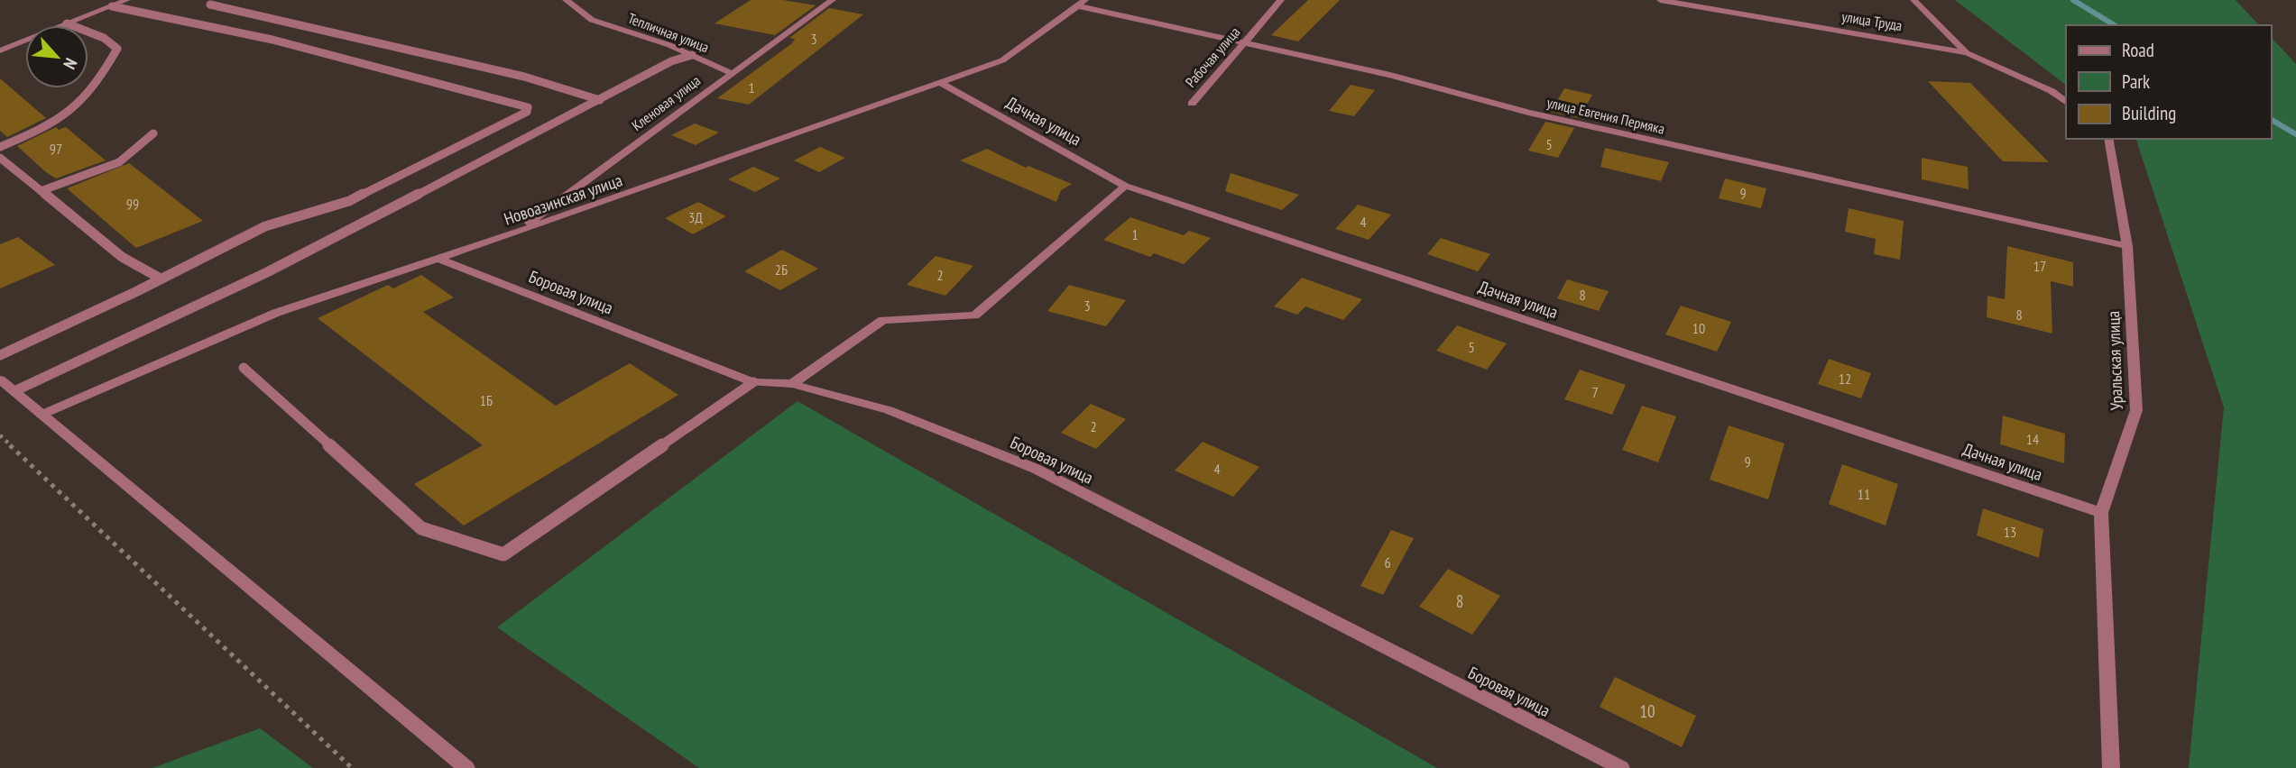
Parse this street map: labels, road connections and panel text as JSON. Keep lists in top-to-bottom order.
{
  "streets": {
    "street": [
      "улица Труда",
      "Тепличная улица",
      "Рабочая улица",
      "Кленовая улица",
      "улица Евгения Пермяка",
      "Дачная улица",
      "Новоазинская улица",
      "Боровая улица",
      "Уральская улица"
    ]
  },
  "crossings": [
    ["Тепличная улица", "Кленовая улица"],
    ["Рабочая улица", "улица Евгения Пермяка"],
    ["Кленовая улица", "Новоазинская улица"],
    ["улица Евгения Пермяка", "Новоазинская улица"],
    ["улица Евгения Пермяка", "Уральская улица"],
    ["Дачная улица", "Новоазинская улица"],
    ["Дачная улица", "Уральская улица"],
    ["Новоазинская улица", "Боровая улица"]
  ],
  "house_numbers": [
    "3",
    "1",
    "5",
    "97",
    "9",
    "99",
    "3Д",
    "4",
    "1",
    "17",
    "2Б",
    "2",
    "8",
    "3",
    "8",
    "10",
    "5",
    "12",
    "7",
    "1Б",
    "2",
    "14",
    "9",
    "4",
    "11",
    "13",
    "6",
    "8",
    "10"
  ],
  "legend": ["Road", "Park", "Building"],
  "north": "bottom right"
}
